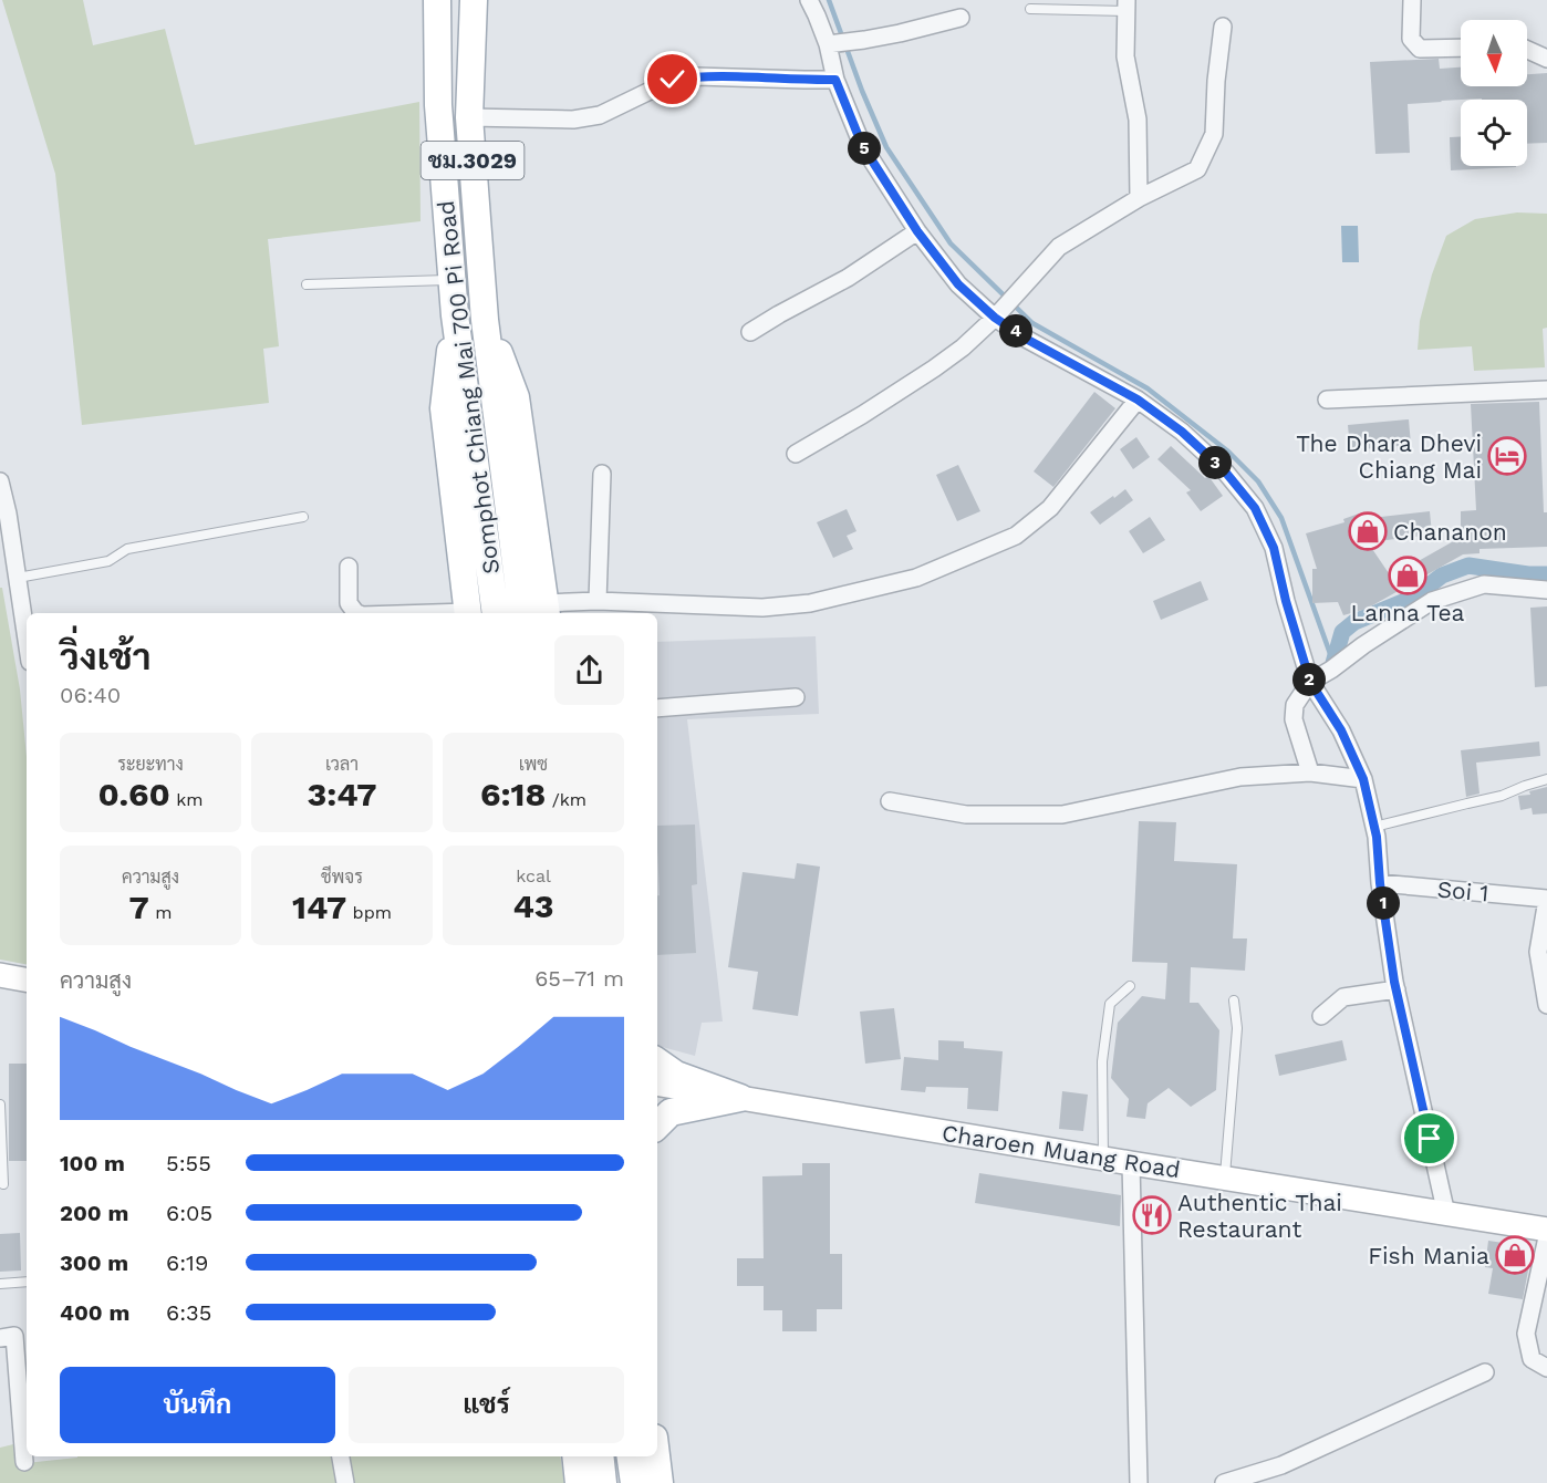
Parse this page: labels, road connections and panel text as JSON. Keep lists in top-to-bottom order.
{
  "streets": {
    "main road": ["ชม.3029", "Somphot Chiang Mai 700 Pi Road", "Charoen Muang Road"],
    "street": ["Soi 1"]
  },
  "places": {
    "hotel": ["The Dhara Dhevi Chiang Mai"],
    "shop": ["Chananon", "Lanna Tea", "Fish Mania"],
    "restaurant": ["Authentic Thai Restaurant"]
  },
  "north": "bottom",
  "page": {
    "pins": [
      "5",
      "4",
      "3",
      "2",
      "1"
    ],
    "heading": ["วิ่งเช้า", "06:40"],
    "stats": [
      ["ระยะทาง", "0.60 km"],
      ["เวลา", "3:47"],
      ["เพซ", "6:18 /km"],
      ["ความสูง", "7 m"],
      ["ชีพจร", "147 bpm"],
      ["kcal", "43"]
    ],
    "chart": ["ความสูง", "65–71 m"],
    "list": [
      {
        "name": "100 m",
        "note": "5:55"
      },
      {
        "name": "200 m",
        "note": "6:05"
      },
      {
        "name": "300 m",
        "note": "6:19"
      },
      {
        "name": "400 m",
        "note": "6:35"
      }
    ],
    "buttons": ["บันทึก", "แชร์"]
  }
}
